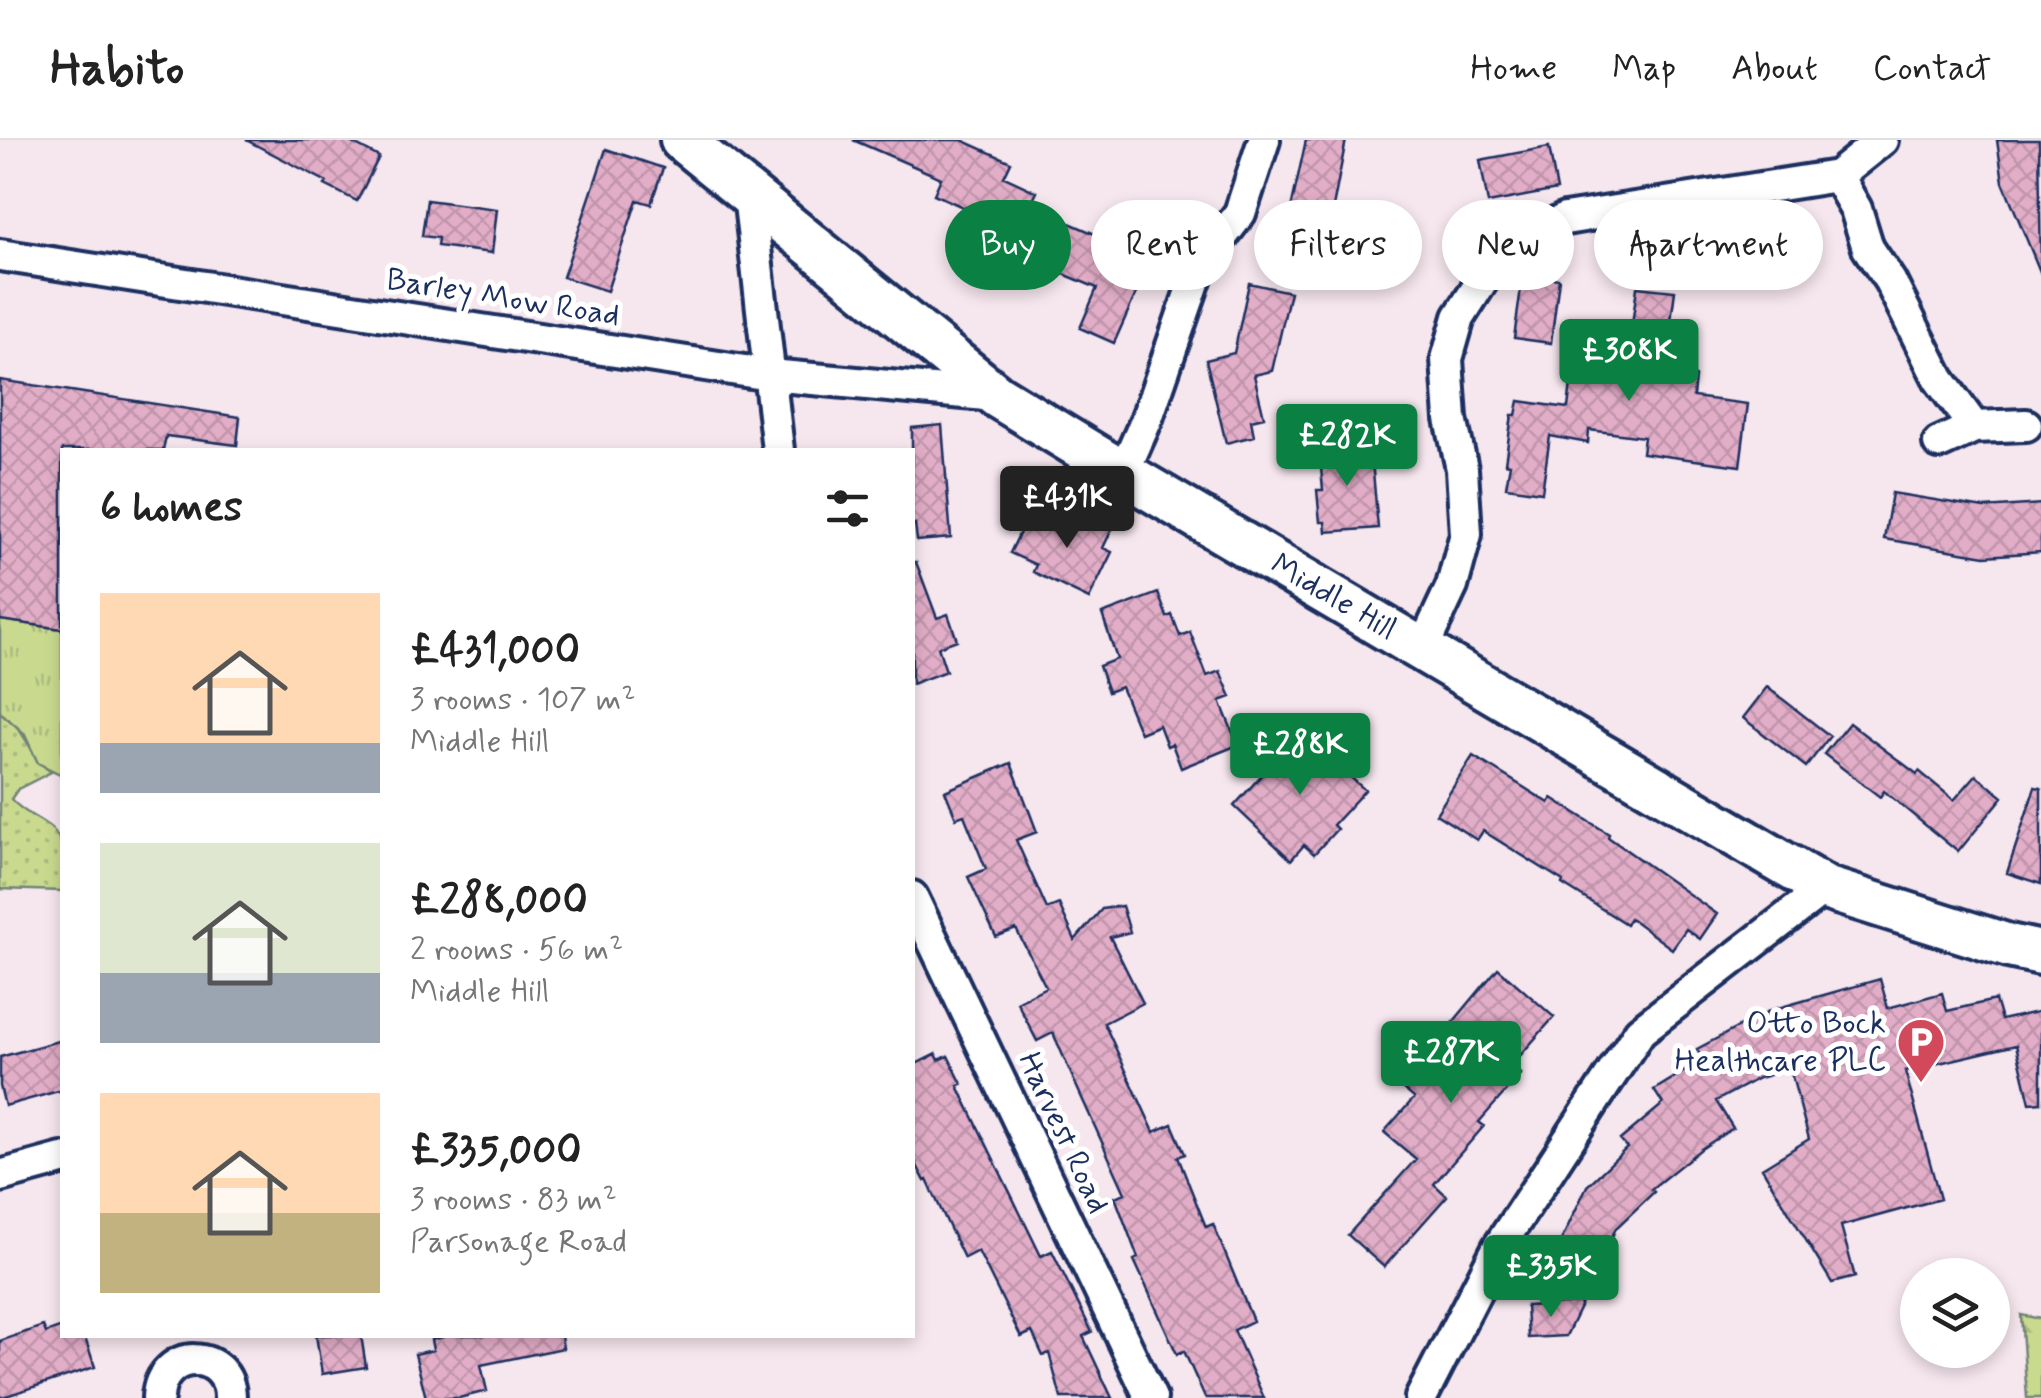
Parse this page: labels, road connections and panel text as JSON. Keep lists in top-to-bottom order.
{
  "streets": {
    "street": ["Barley Mow Road", "Middle Hill", "Harvest Road"]
  },
  "crossings": [
    ["Barley Mow Road", "Middle Hill"]
  ],
  "places": {
    "parking": ["Otto Bock Healthcare PLC"]
  },
  "page": {
    "header": "Habito",
    "nav": [
      "Home",
      "Map",
      "About",
      "Contact"
    ],
    "chip": [
      "Buy",
      "Rent",
      "Filters",
      "New",
      "Apartment"
    ],
    "price": [
      "£308K",
      "£282K",
      "£431K",
      "£288K",
      "£287K",
      "£335K"
    ],
    "heading": "6 homes",
    "list": [
      {
        "name": "£431,000",
        "note": "3 rooms · 107 m² · Middle Hill"
      },
      {
        "name": "£288,000",
        "note": "2 rooms · 56 m² · Middle Hill"
      },
      {
        "name": "£335,000",
        "note": "3 rooms · 83 m² · Parsonage Road"
      }
    ]
  }
}
